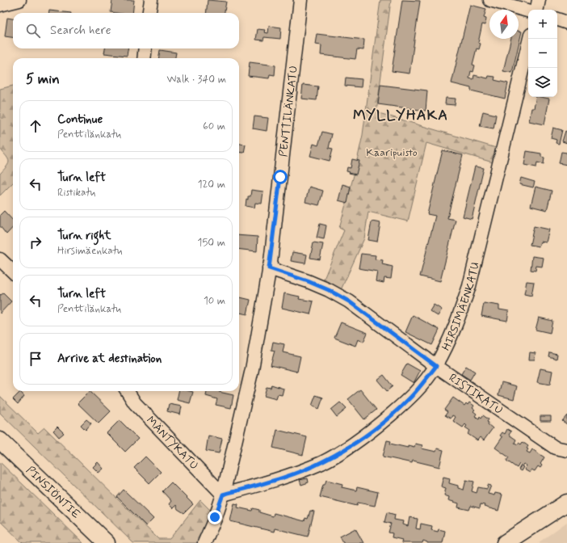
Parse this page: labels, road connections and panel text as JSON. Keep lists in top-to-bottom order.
{
  "streets": {
    "main road": ["PINSIÖNTIE"],
    "street": [
      "PENTTILÄNKATU",
      "HIRSIMÄENKATU",
      "RISTIKATU",
      "MÄNTYKATU"
    ]
  },
  "crossings": [
    ["PENTTILÄNKATU", "HIRSIMÄENKATU"],
    ["PENTTILÄNKATU", "RISTIKATU"],
    ["PENTTILÄNKATU", "MÄNTYKATU"],
    ["HIRSIMÄENKATU", "RISTIKATU"],
    ["HIRSIMÄENKATU", "MÄNTYKATU"]
  ],
  "districts": ["MYLLYHAKA"],
  "parks": ["Kaaripuisto"],
  "north": "top",
  "page": {
    "map_buttons": ["+", "−"],
    "search": "Search here",
    "heading": ["5 min", "Walk · 340 m"],
    "list": [
      ["Continue", "Penttilänkatu", "60 m"],
      ["Turn left", "Ristikatu", "120 m"],
      ["Turn right", "Hirsimäenkatu", "150 m"],
      ["Turn left", "Penttilänkatu", "10 m"],
      "Arrive at destination"
    ]
  }
}
